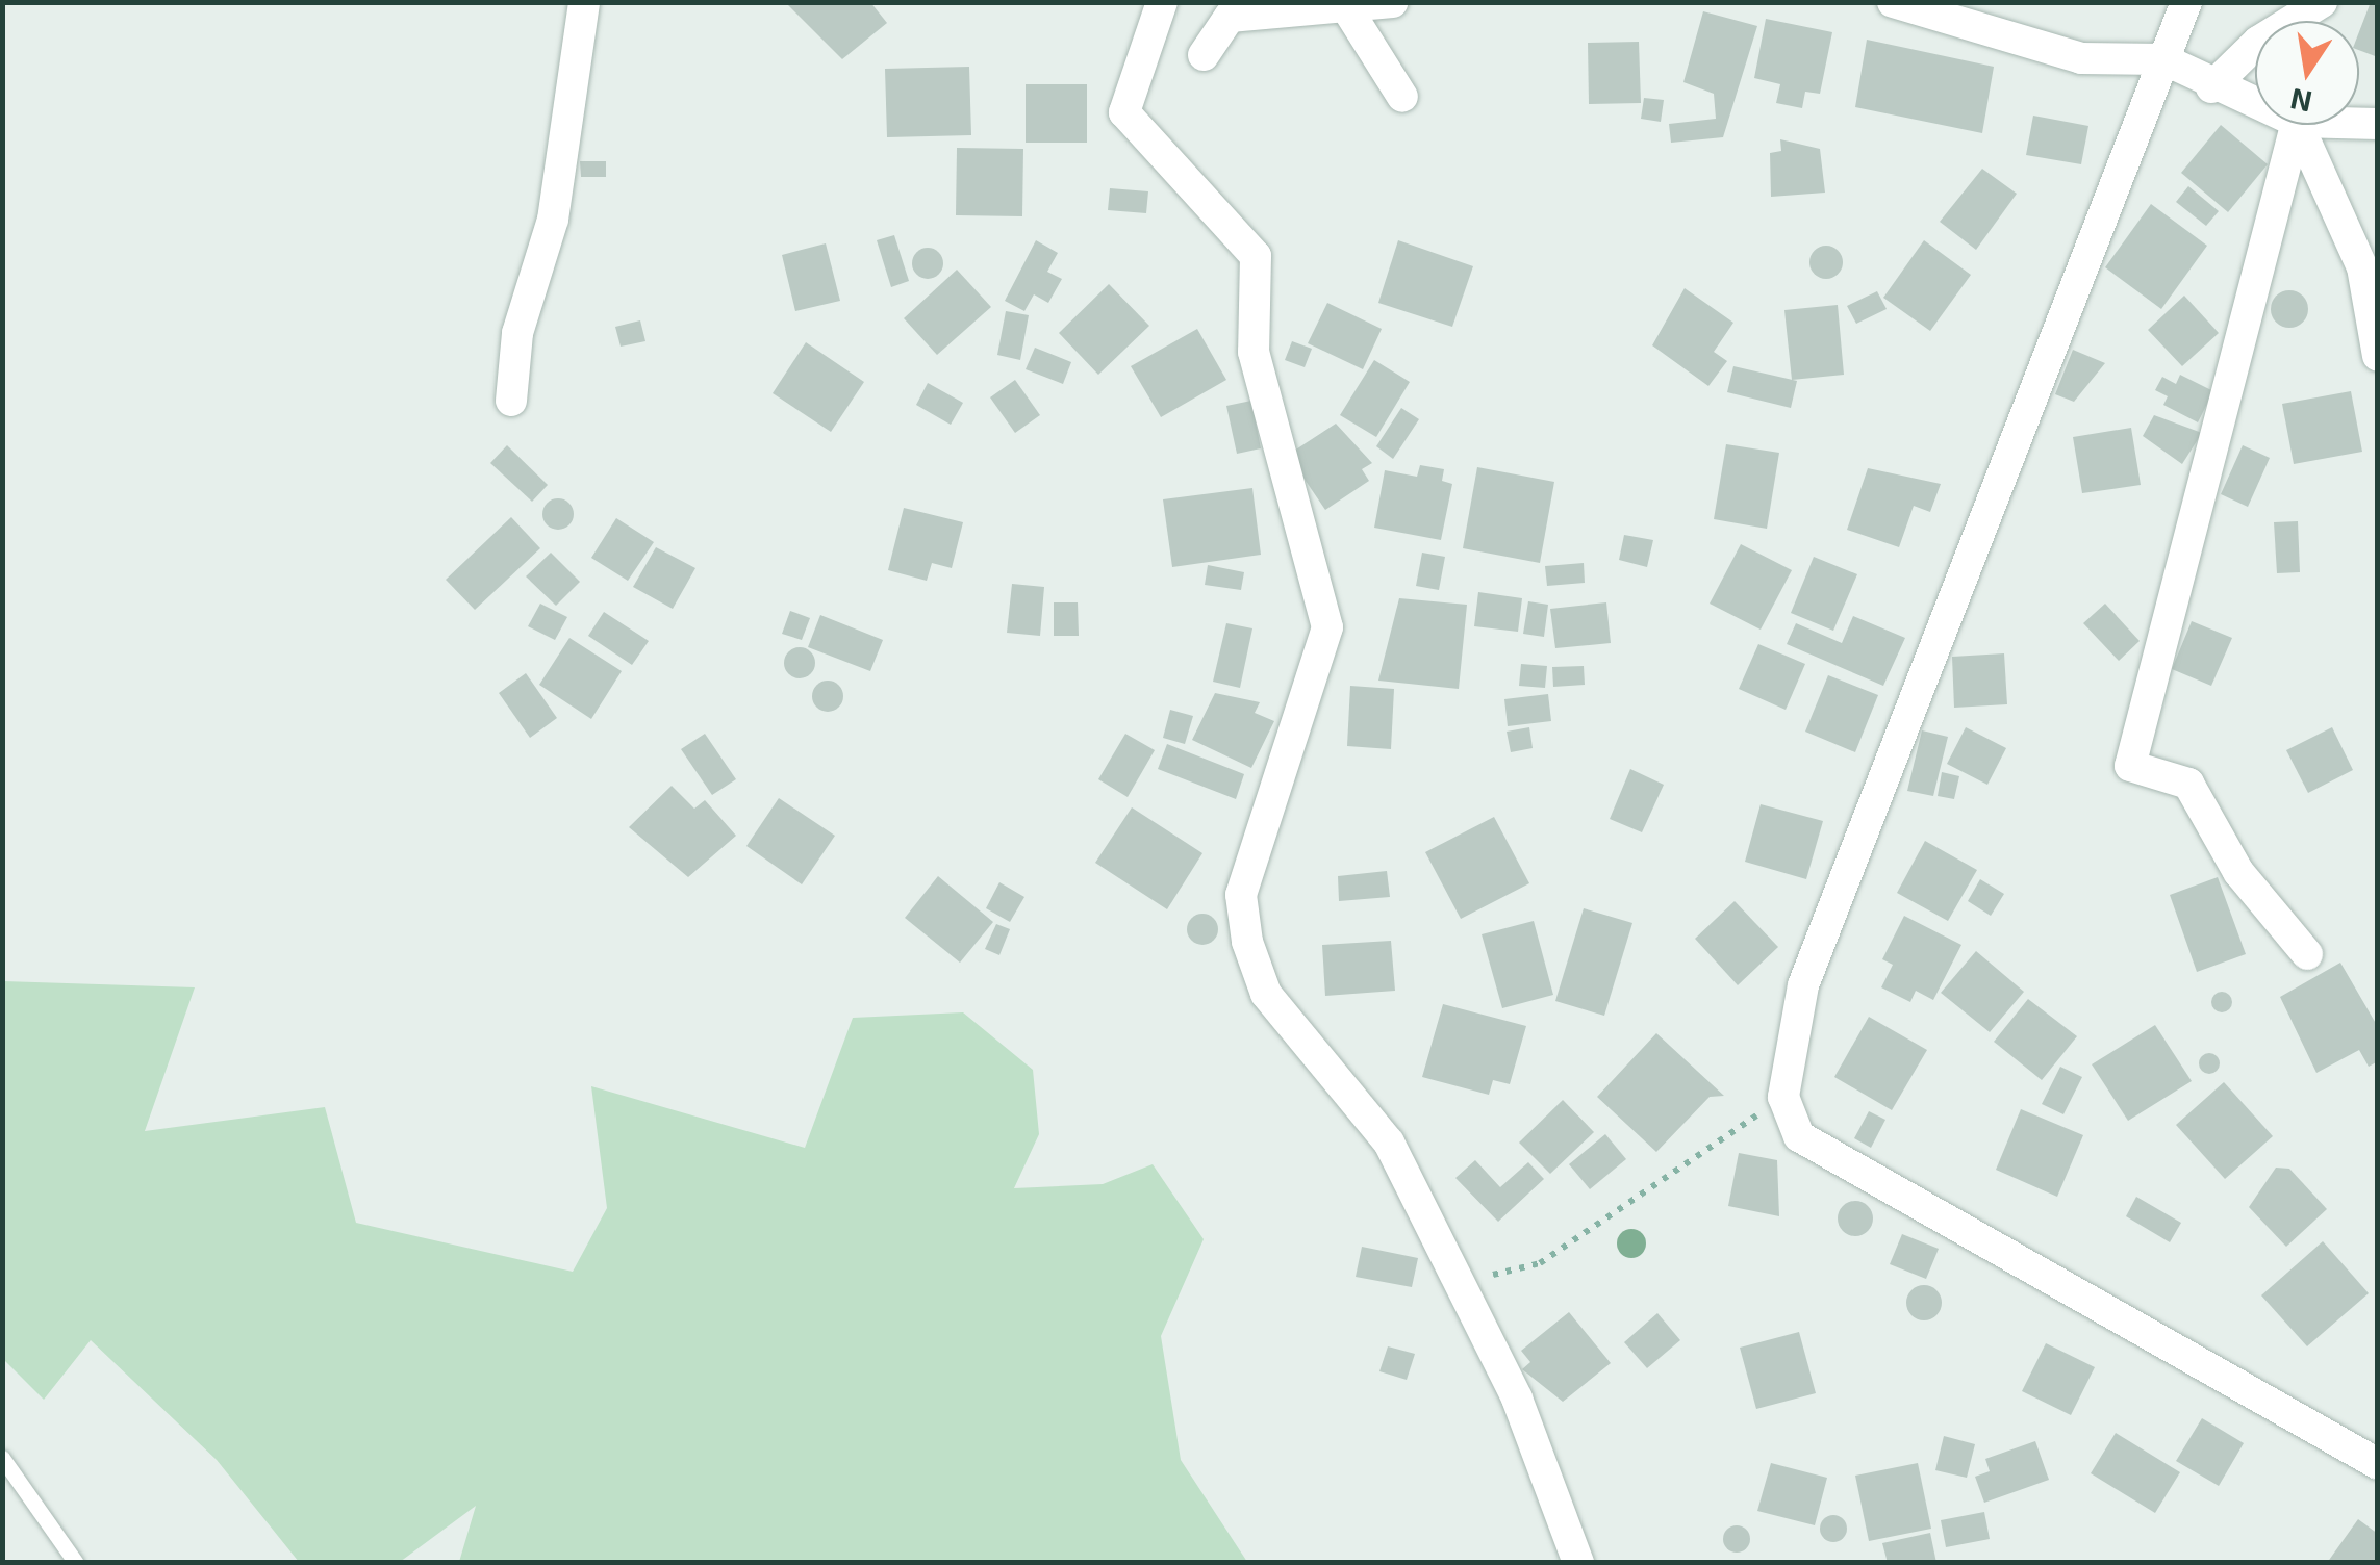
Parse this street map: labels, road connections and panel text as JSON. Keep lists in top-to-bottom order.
{
  "north": "bottom"
}
